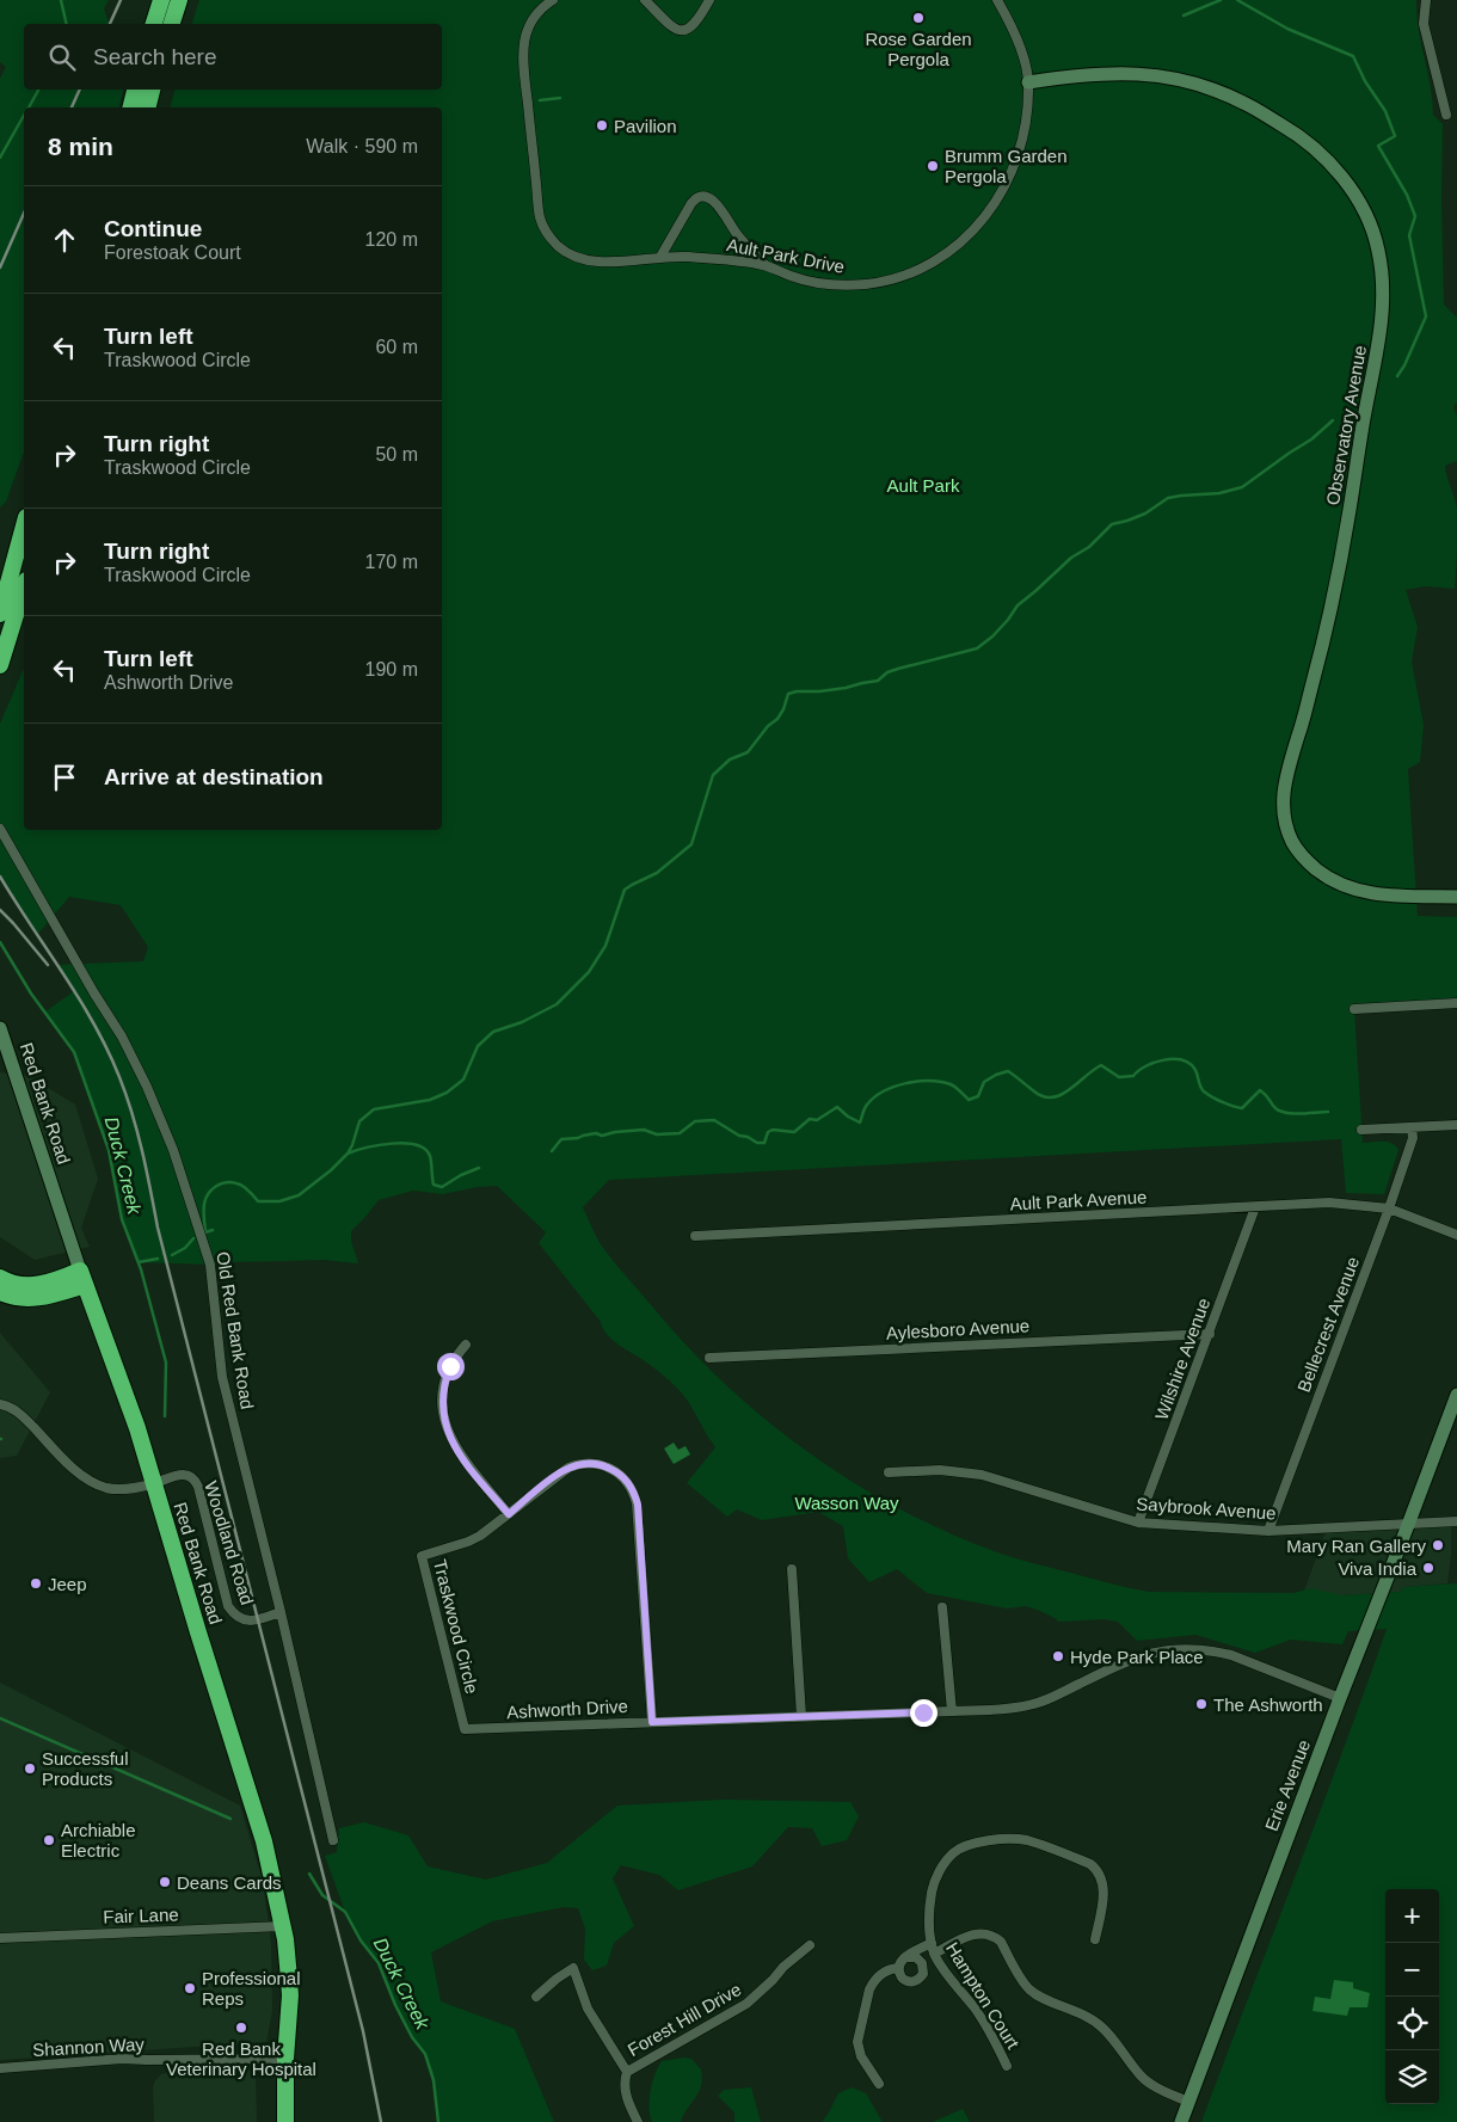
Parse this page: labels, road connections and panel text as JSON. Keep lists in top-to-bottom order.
{
  "streets": {
    "highway": ["Red Bank Road"],
    "street": [
      "Ault Park Drive",
      "Observatory Avenue",
      "Ault Park Avenue",
      "Bellecrest Avenue",
      "Aylesboro Avenue",
      "Old Red Bank Road",
      "Wilshire Avenue",
      "Saybrook Avenue",
      "Woodland Road",
      "Traskwood Circle",
      "Ashworth Drive",
      "Erie Avenue",
      "Fair Lane",
      "Hampton Court",
      "Forest Hill Drive",
      "Shannon Way"
    ]
  },
  "crossings": [
    ["Ault Park Drive", "Observatory Avenue"],
    ["Red Bank Road", "Woodland Road"],
    ["Red Bank Road", "Fair Lane"],
    ["Red Bank Road", "Shannon Way"],
    ["Ault Park Avenue", "Bellecrest Avenue"],
    ["Ault Park Avenue", "Wilshire Avenue"],
    ["Bellecrest Avenue", "Saybrook Avenue"],
    ["Aylesboro Avenue", "Wilshire Avenue"],
    ["Old Red Bank Road", "Woodland Road"],
    ["Wilshire Avenue", "Saybrook Avenue"],
    ["Saybrook Avenue", "Erie Avenue"],
    ["Traskwood Circle", "Ashworth Drive"],
    ["Ashworth Drive", "Erie Avenue"]
  ],
  "water": ["Duck Creek"],
  "parks": ["Ault Park", "Wasson Way"],
  "places": [
    "Rose Garden Pergola",
    "Pavilion",
    "Brumm Garden Pergola",
    "Mary Ran Gallery",
    "Viva India",
    "Jeep",
    "Hyde Park Place",
    "The Ashworth",
    "Successful Products",
    "Archiable Electric",
    "Deans Cards",
    "Professional Reps",
    "Red Bank Veterinary Hospital"
  ],
  "page": {
    "search": "Search here",
    "heading": ["8 min", "Walk · 590 m"],
    "list": [
      ["Continue", "Forestoak Court", "120 m"],
      ["Turn left", "Traskwood Circle", "60 m"],
      ["Turn right", "Traskwood Circle", "50 m"],
      ["Turn right", "Traskwood Circle", "170 m"],
      ["Turn left", "Ashworth Drive", "190 m"],
      "Arrive at destination"
    ],
    "map_buttons": ["+", "−"]
  }
}
